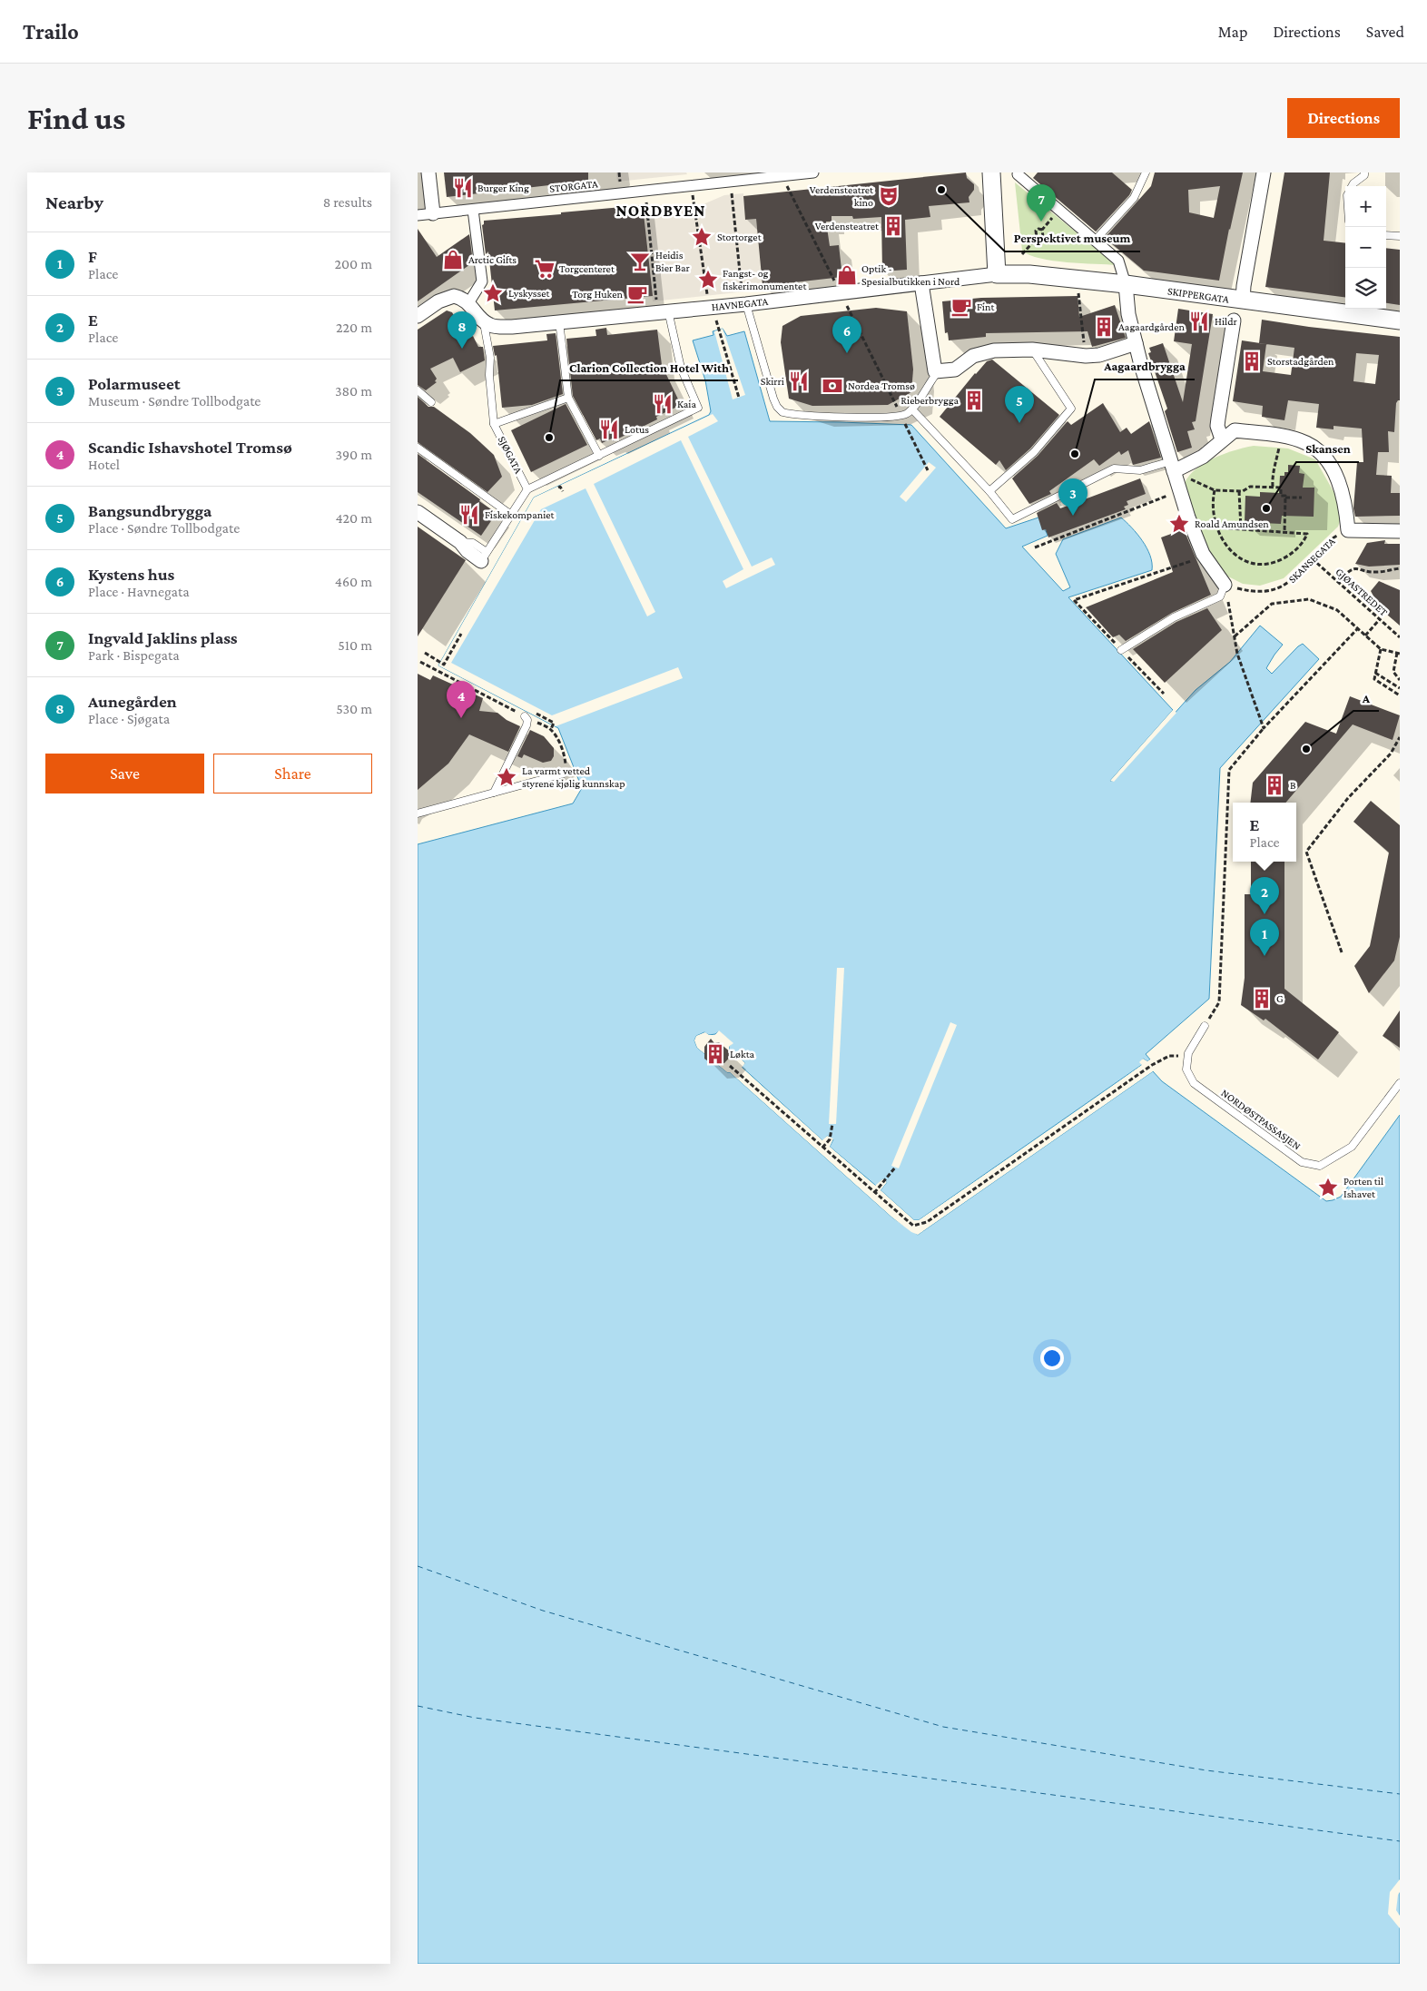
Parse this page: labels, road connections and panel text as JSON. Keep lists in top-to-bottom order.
{
  "streets": {
    "street": [
      "STORGATA",
      "SKIPPERGATA",
      "HAVNEGATA",
      "SKANSEGATA"
    ],
    "lane": ["SJØGATA", "NORDØSTPASSASJEN"],
    "path": ["GJØASTREDET"]
  },
  "crossings": [
    ["SKIPPERGATA", "HAVNEGATA"],
    ["HAVNEGATA", "SJØGATA"],
    ["SKANSEGATA", "GJØASTREDET"]
  ],
  "districts": ["NORDBYEN"],
  "places": {
    "restaurant": [
      "Burger King",
      "Hildr",
      "Skirri",
      "Kaia",
      "Lotus",
      "Fiskekompaniet"
    ],
    "other": [
      "Perspektivet museum",
      "Clarion Collection Hotel With",
      "Aagaardbrygga",
      "Skansen",
      "A"
    ],
    "theatre": ["Verdensteatret kino"],
    "building": [
      "Verdensteatret",
      "Aagaardgården",
      "Storstadgården",
      "Rieberbrygga",
      "B",
      "G",
      "Løkta"
    ],
    "place": [
      "Stortorget",
      "Fangst- og fiskerimonumentet",
      "Lyskysset",
      "Roald Amundsen",
      "La varmt vetted styrene kjølig kunnskap",
      "Porten til Ishavet"
    ],
    "shop": ["Arctic Gifts", "Optik - Spesialbutikken i Nord"],
    "bar": ["Heidis Bier Bar"],
    "supermarket": ["Torgcenteret"],
    "cafe": ["Torg Huken", "Fint"],
    "bank": ["Nordea Tromsø"]
  },
  "page": {
    "header": "Trailo",
    "nav": ["Map", "Directions", "Saved"],
    "buttons": [
      "Directions",
      ["Save", "Share"]
    ],
    "title": "Find us",
    "heading": ["Nearby", "8 results"],
    "pins": [
      "7",
      "8",
      "6",
      "5",
      "3",
      "4",
      "2",
      "1"
    ],
    "map_buttons": ["+", "−"],
    "list": [
      {
        "mark": "1",
        "name": "F",
        "note": "Place",
        "value": "200 m"
      },
      {
        "mark": "2",
        "name": "E",
        "note": "Place",
        "value": "220 m"
      },
      {
        "mark": "3",
        "name": "Polarmuseet",
        "note": "Museum · Søndre Tollbodgate",
        "value": "380 m"
      },
      {
        "mark": "4",
        "name": "Scandic Ishavshotel Tromsø",
        "note": "Hotel",
        "value": "390 m"
      },
      {
        "mark": "5",
        "name": "Bangsundbrygga",
        "note": "Place · Søndre Tollbodgate",
        "value": "420 m"
      },
      {
        "mark": "6",
        "name": "Kystens hus",
        "note": "Place · Havnegata",
        "value": "460 m"
      },
      {
        "mark": "7",
        "name": "Ingvald Jaklins plass",
        "note": "Park · Bispegata",
        "value": "510 m"
      },
      {
        "mark": "8",
        "name": "Aunegården",
        "note": "Place · Sjøgata",
        "value": "530 m"
      }
    ],
    "popup": ["E", "Place"]
  }
}
